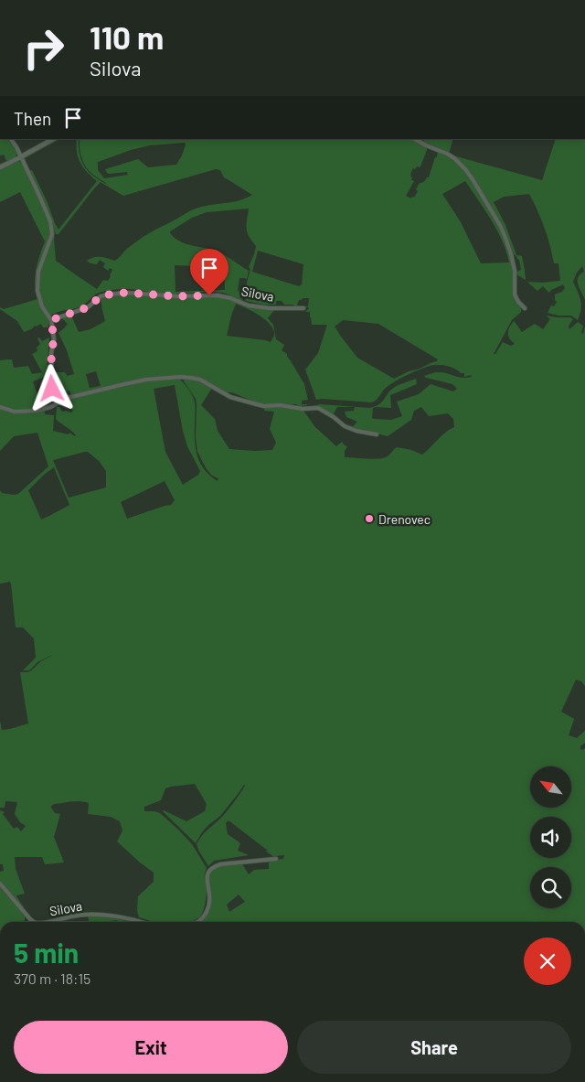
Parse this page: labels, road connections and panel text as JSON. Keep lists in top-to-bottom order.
{
  "streets": {
    "street": ["Silova"]
  },
  "places": ["Drenovec"],
  "north": "top left",
  "page": {
    "turn": ["110 m", "Silova"],
    "then": "Then",
    "heading": ["5 min", "370 m · 18:15"],
    "buttons": ["Exit", "Share"]
  }
}
